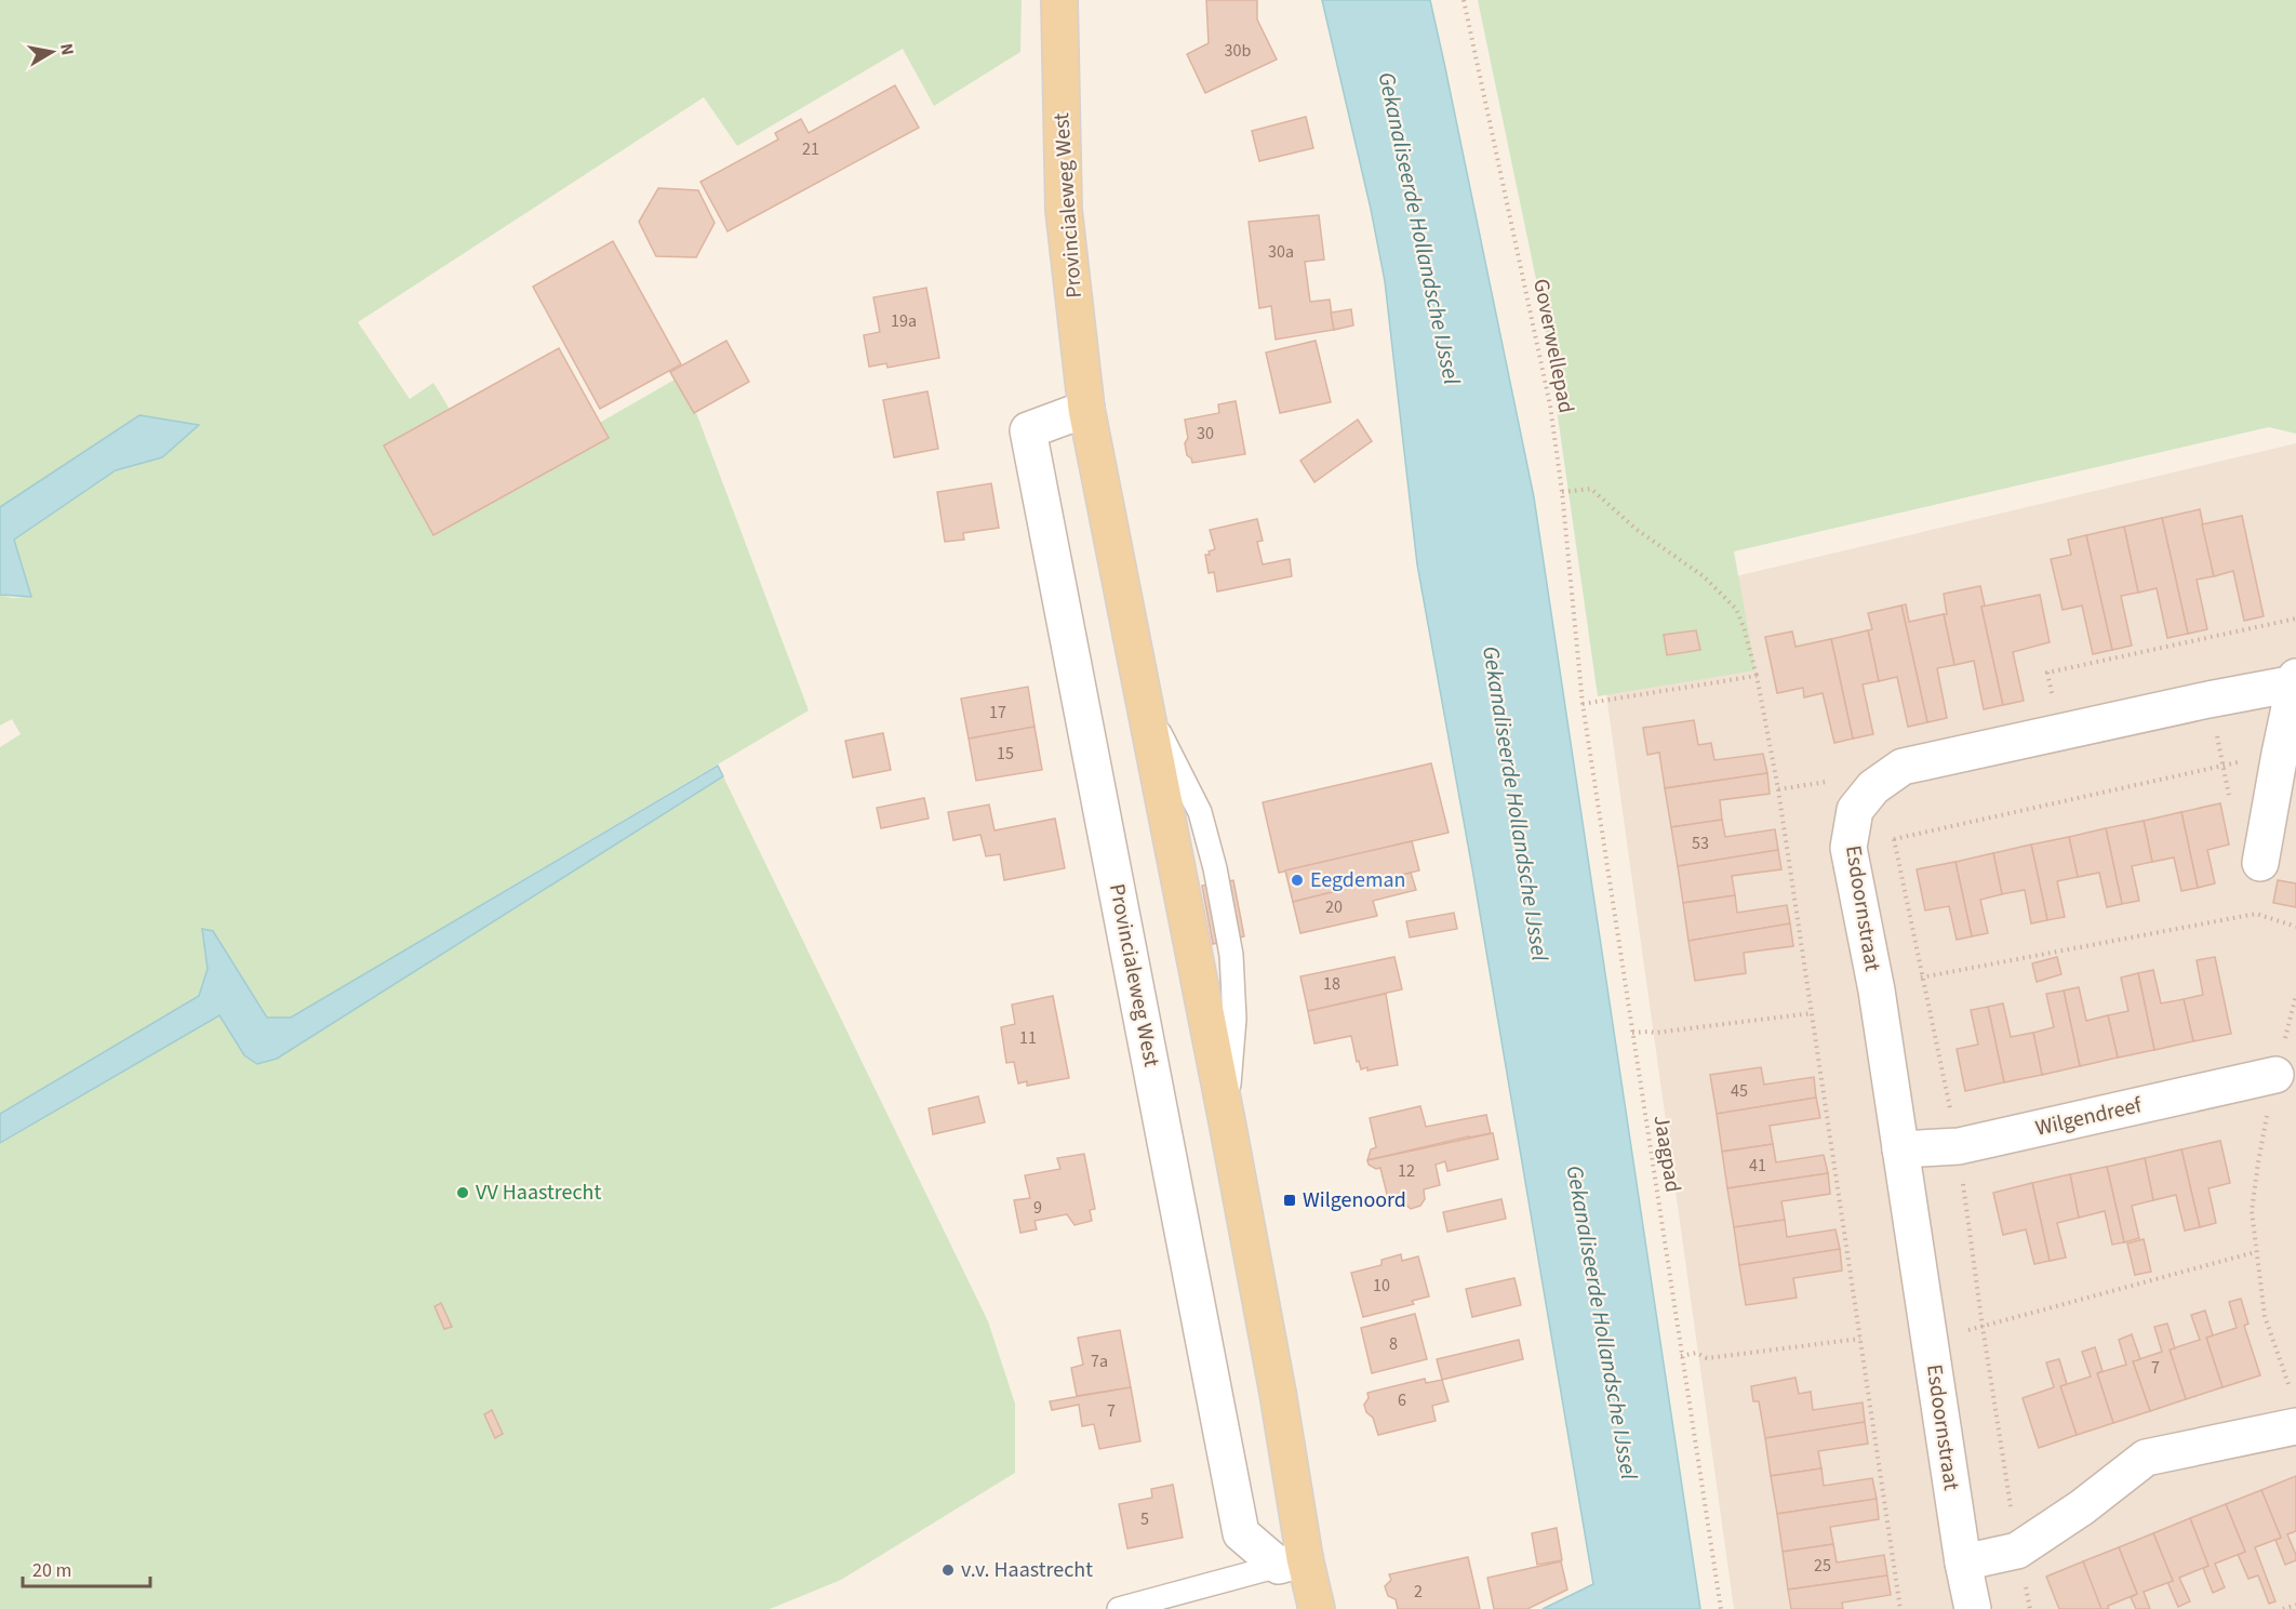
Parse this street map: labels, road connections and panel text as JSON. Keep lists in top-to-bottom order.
{
  "streets": {
    "main road": ["Provincialeweg West"],
    "street": ["Esdoornstraat", "Wilgendreef"],
    "path": ["Goverwellepad", "Jaagpad"]
  },
  "crossings": [
    ["Goverwellepad", "Jaagpad"],
    ["Esdoornstraat", "Wilgendreef"]
  ],
  "water": ["Gekanaliseerde Hollandsche IJssel"],
  "places": {
    "other": ["Eegdeman", "VV Haastrecht", "v.v. Haastrecht"],
    "transit": ["Wilgenoord"]
  },
  "house_numbers": [
    "30b",
    "21",
    "30a",
    "19a",
    "30",
    "17",
    "15",
    "53",
    "20",
    "18",
    "11",
    "45",
    "41",
    "12",
    "9",
    "10",
    "8",
    "7a",
    "7",
    "6",
    "7",
    "5",
    "25",
    "2"
  ],
  "scale_bar": "20 m",
  "north": "right"
}
